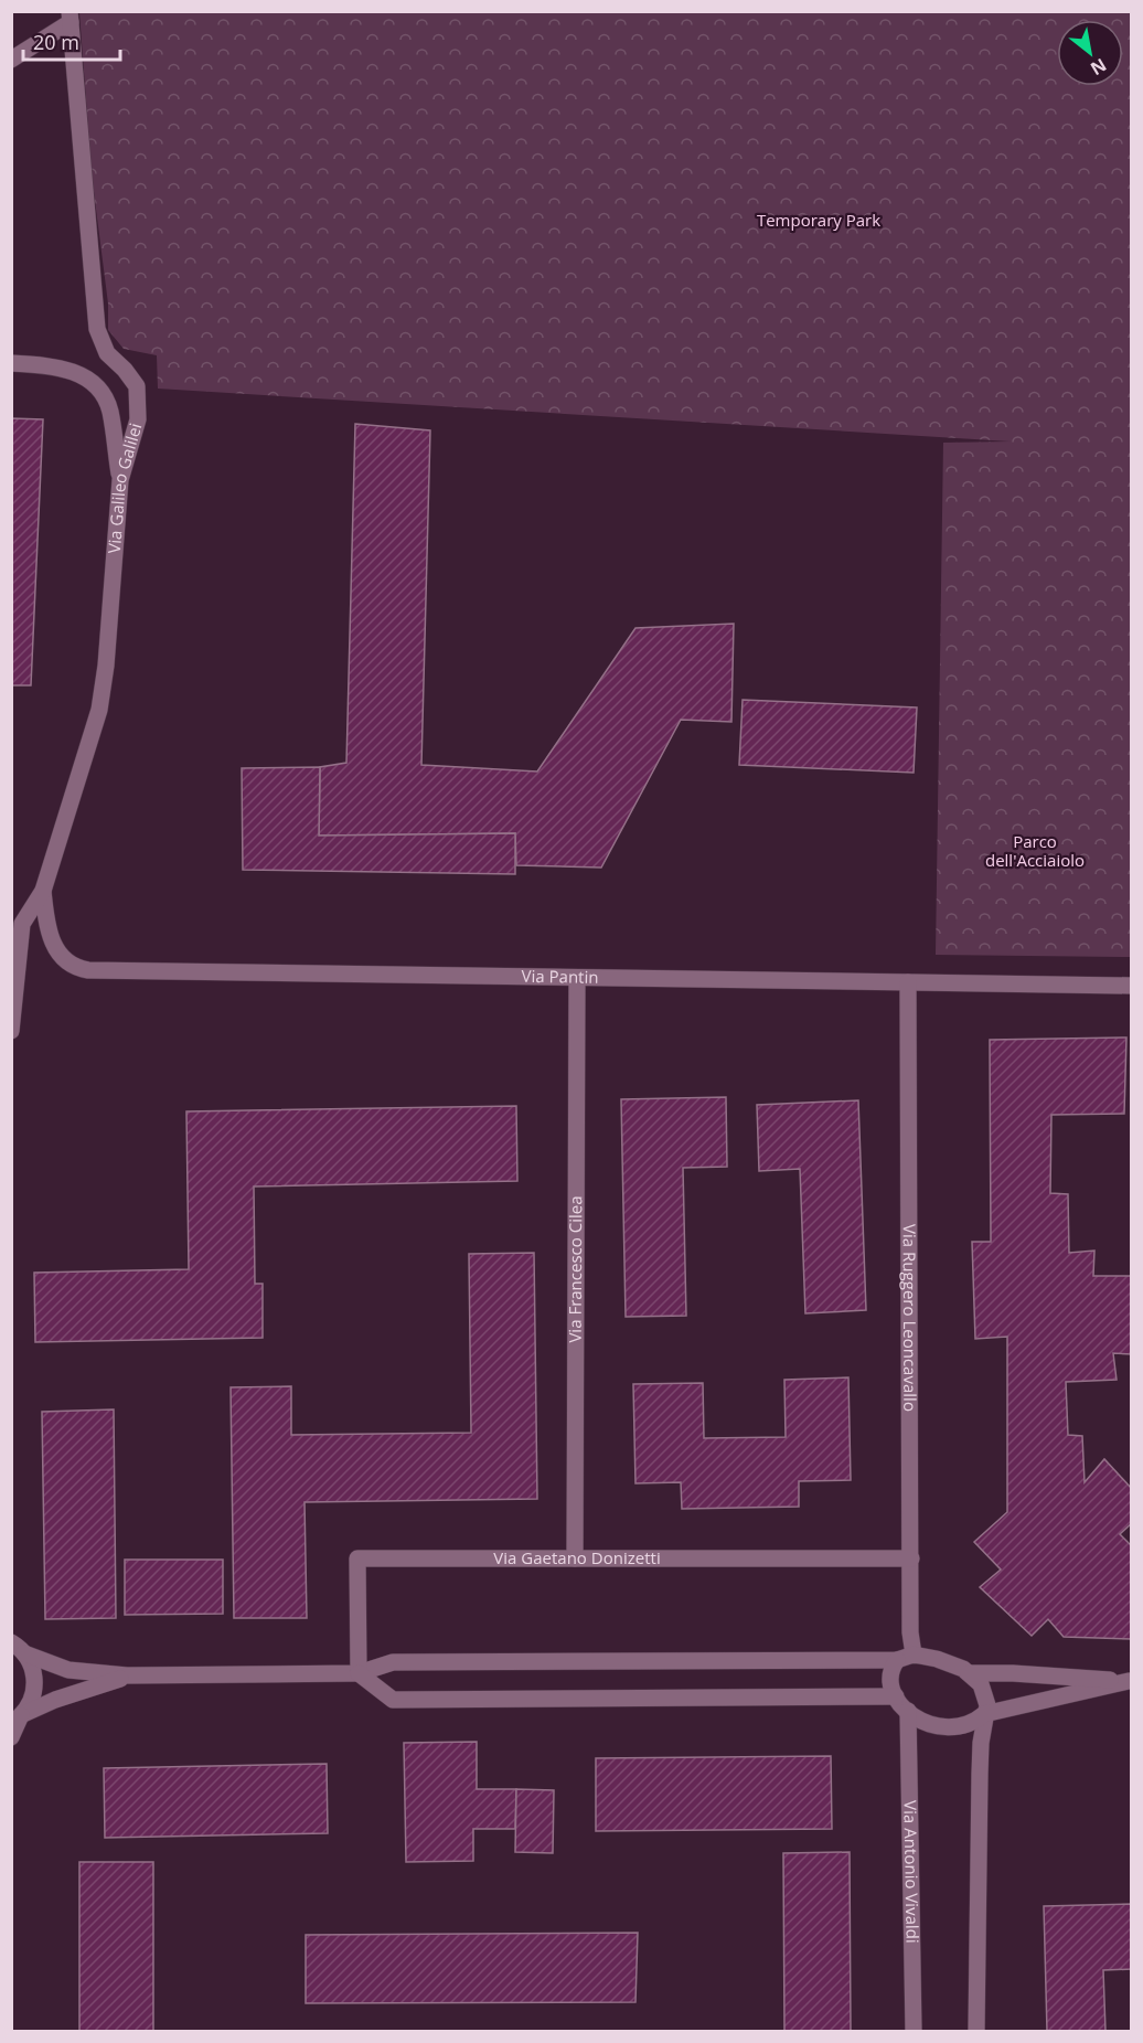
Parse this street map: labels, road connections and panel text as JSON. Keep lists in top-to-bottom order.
{
  "streets": {
    "street": [
      "Via Galileo Galilei",
      "Via Pantin",
      "Via Francesco Cilea",
      "Via Ruggero Leoncavallo",
      "Via Gaetano Donizetti",
      "Via Antonio Vivaldi"
    ]
  },
  "crossings": [
    ["Via Galileo Galilei", "Via Pantin"],
    ["Via Pantin", "Via Francesco Cilea"],
    ["Via Pantin", "Via Ruggero Leoncavallo"],
    ["Via Francesco Cilea", "Via Gaetano Donizetti"],
    ["Via Ruggero Leoncavallo", "Via Gaetano Donizetti"],
    ["Via Ruggero Leoncavallo", "Via Antonio Vivaldi"]
  ],
  "parks": ["Temporary Park", "Parco dell'Acciaiolo"],
  "scale_bar": "20 m",
  "north": "bottom right"
}
